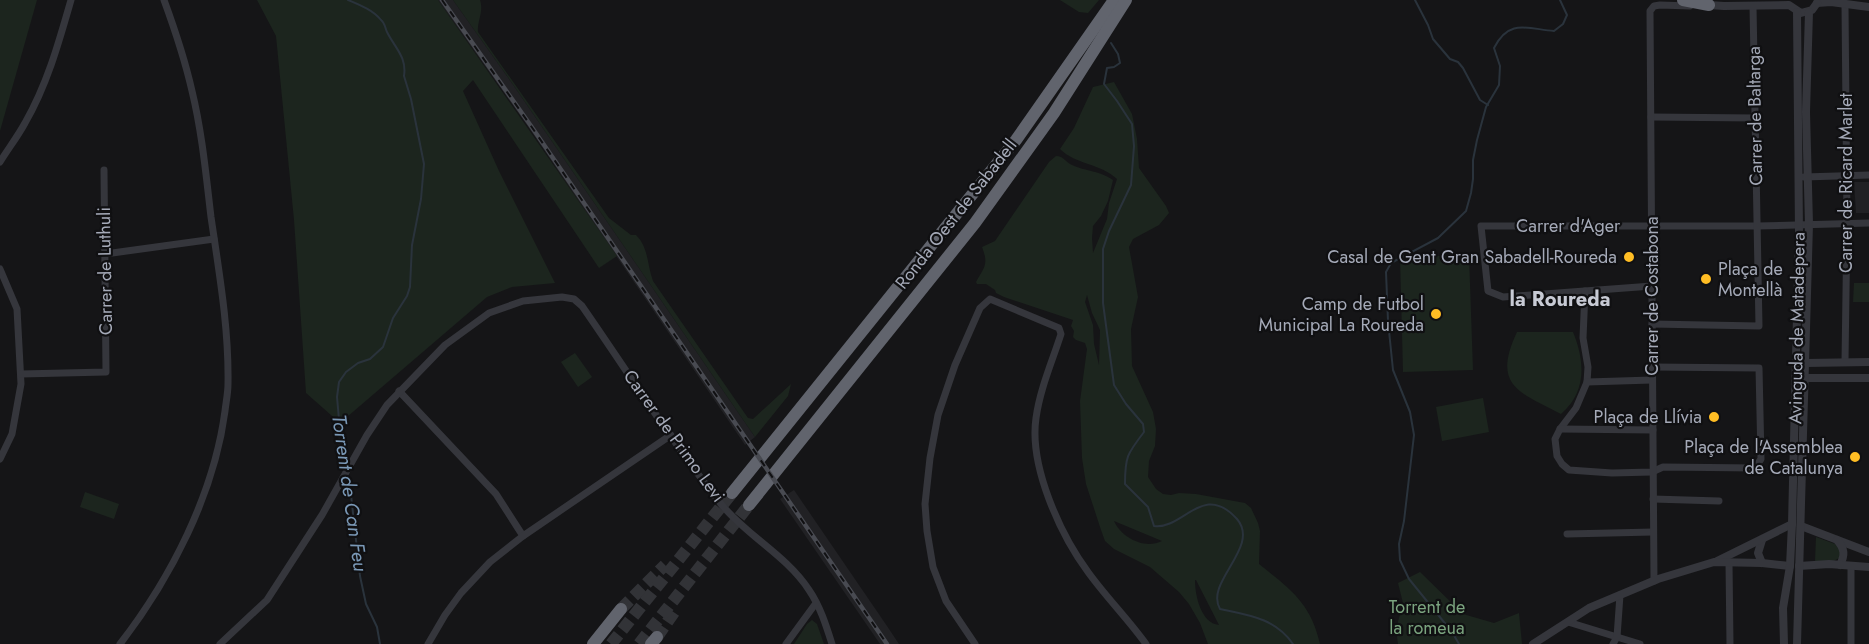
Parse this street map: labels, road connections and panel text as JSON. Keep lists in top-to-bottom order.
{
  "streets": {
    "highway": ["Ronda Oest de Sabadell"],
    "street": [
      "Carrer de Baltarga",
      "Carrer de Ricard Marlet",
      "Carrer d'Ager",
      "Carrer de Luthuli",
      "Carrer de Costabona",
      "Avinguda de Matadepera",
      "Carrer de Primo Levi"
    ]
  },
  "crossings": [
    ["Carrer de Baltarga", "Carrer d'Ager"],
    ["Carrer de Baltarga", "Carrer de Costabona"],
    ["Carrer de Ricard Marlet", "Carrer d'Ager"],
    ["Carrer d'Ager", "Carrer de Costabona"],
    ["Carrer d'Ager", "Avinguda de Matadepera"]
  ],
  "districts": ["la Roureda"],
  "water": ["Torrent de Can Feu"],
  "parks": ["Torrent de la romeua"],
  "places": [
    "Casal de Gent Gran Sabadell-Roureda",
    "Plaça de Montellà",
    "Camp de Futbol Municipal La Roureda",
    "Plaça de Llívia",
    "Plaça de l'Assemblea de Catalunya"
  ]
}
